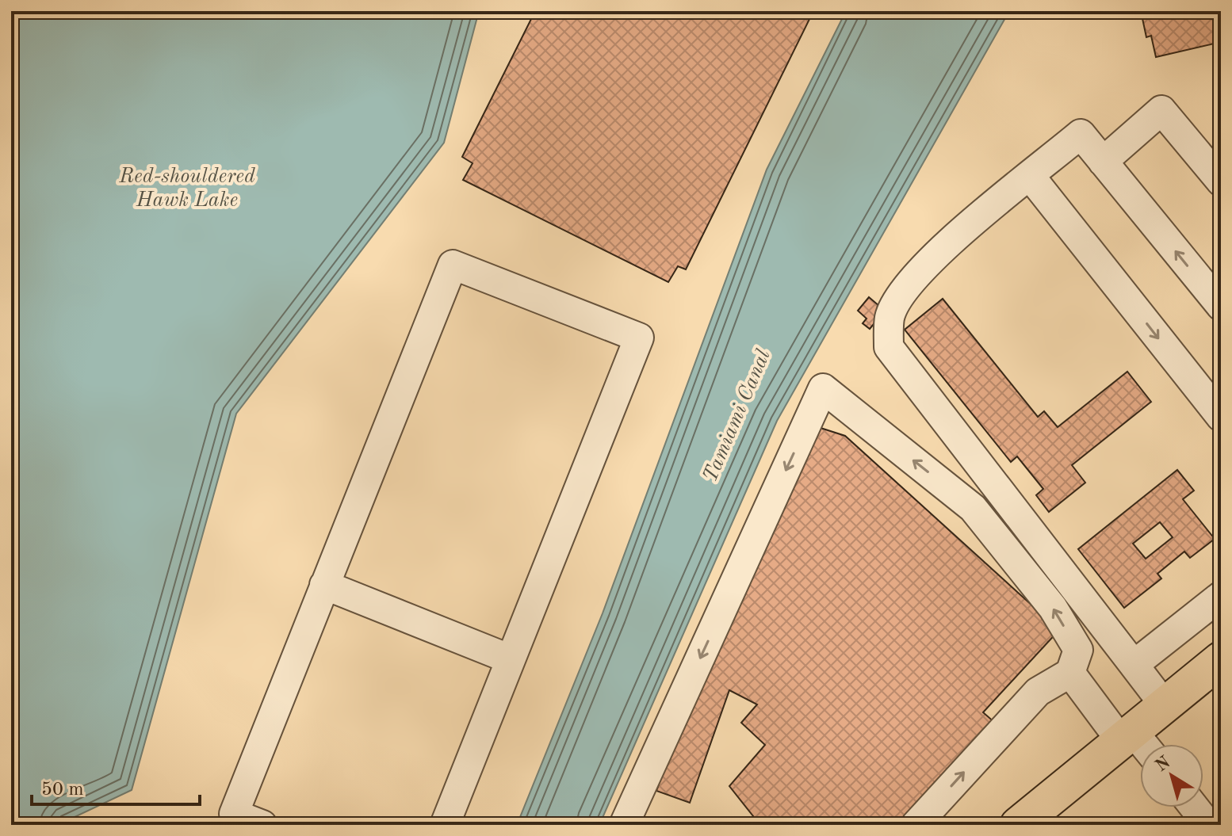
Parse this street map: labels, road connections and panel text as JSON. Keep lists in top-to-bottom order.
{
  "water": ["Red-shouldered Hawk Lake", "Tamiami Canal"],
  "scale_bar": "50 m",
  "north": "top left"
}
